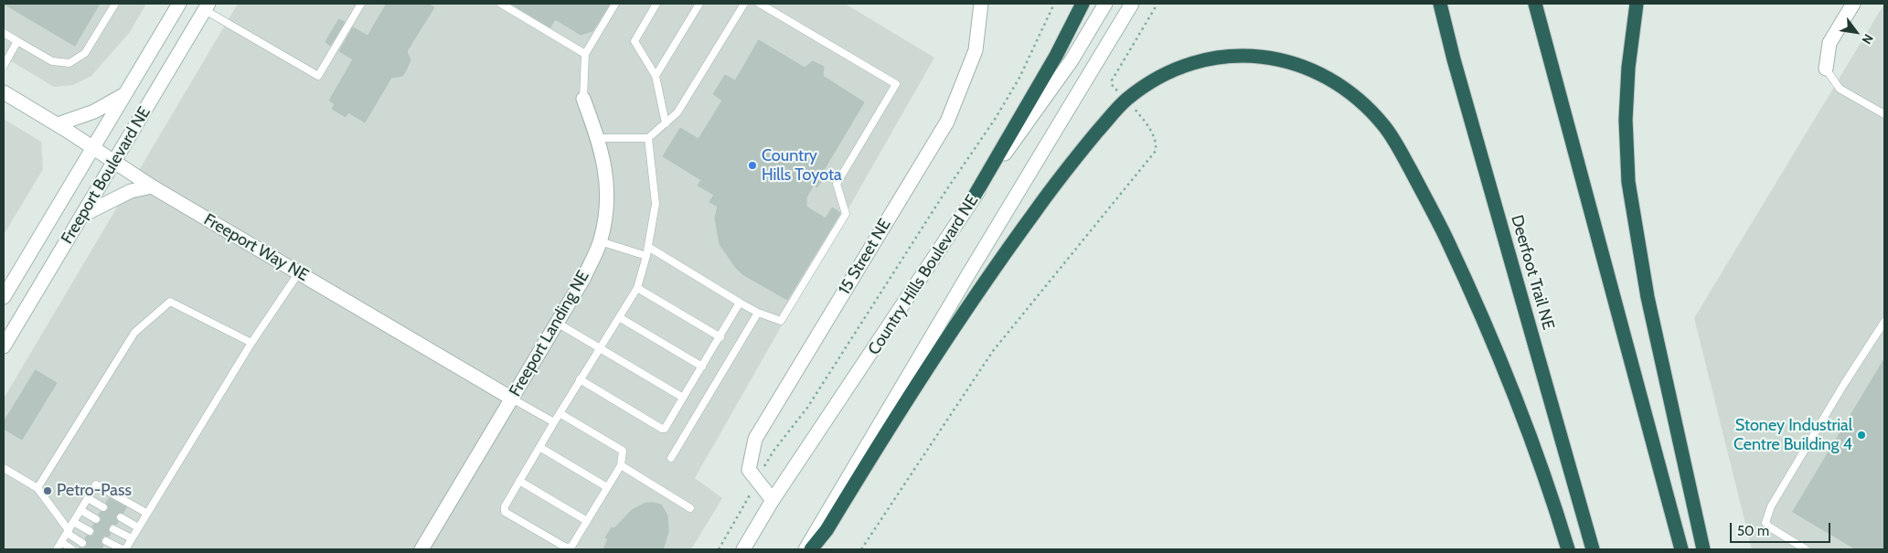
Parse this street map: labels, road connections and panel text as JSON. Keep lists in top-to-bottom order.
{
  "streets": {
    "highway": ["Deerfoot Trail NE"],
    "street": [
      "Freeport Boulevard NE",
      "Freeport Way NE",
      "15 Street NE",
      "Country Hills Boulevard NE",
      "Freeport Landing NE"
    ]
  },
  "crossings": [
    ["Freeport Boulevard NE", "Freeport Way NE"],
    ["Freeport Way NE", "Freeport Landing NE"],
    ["15 Street NE", "Country Hills Boulevard NE"]
  ],
  "places": ["Country Hills Toyota", "Stoney Industrial Centre Building 4", "Petro-Pass"],
  "scale_bar": "50 m",
  "north": "bottom right"
}
